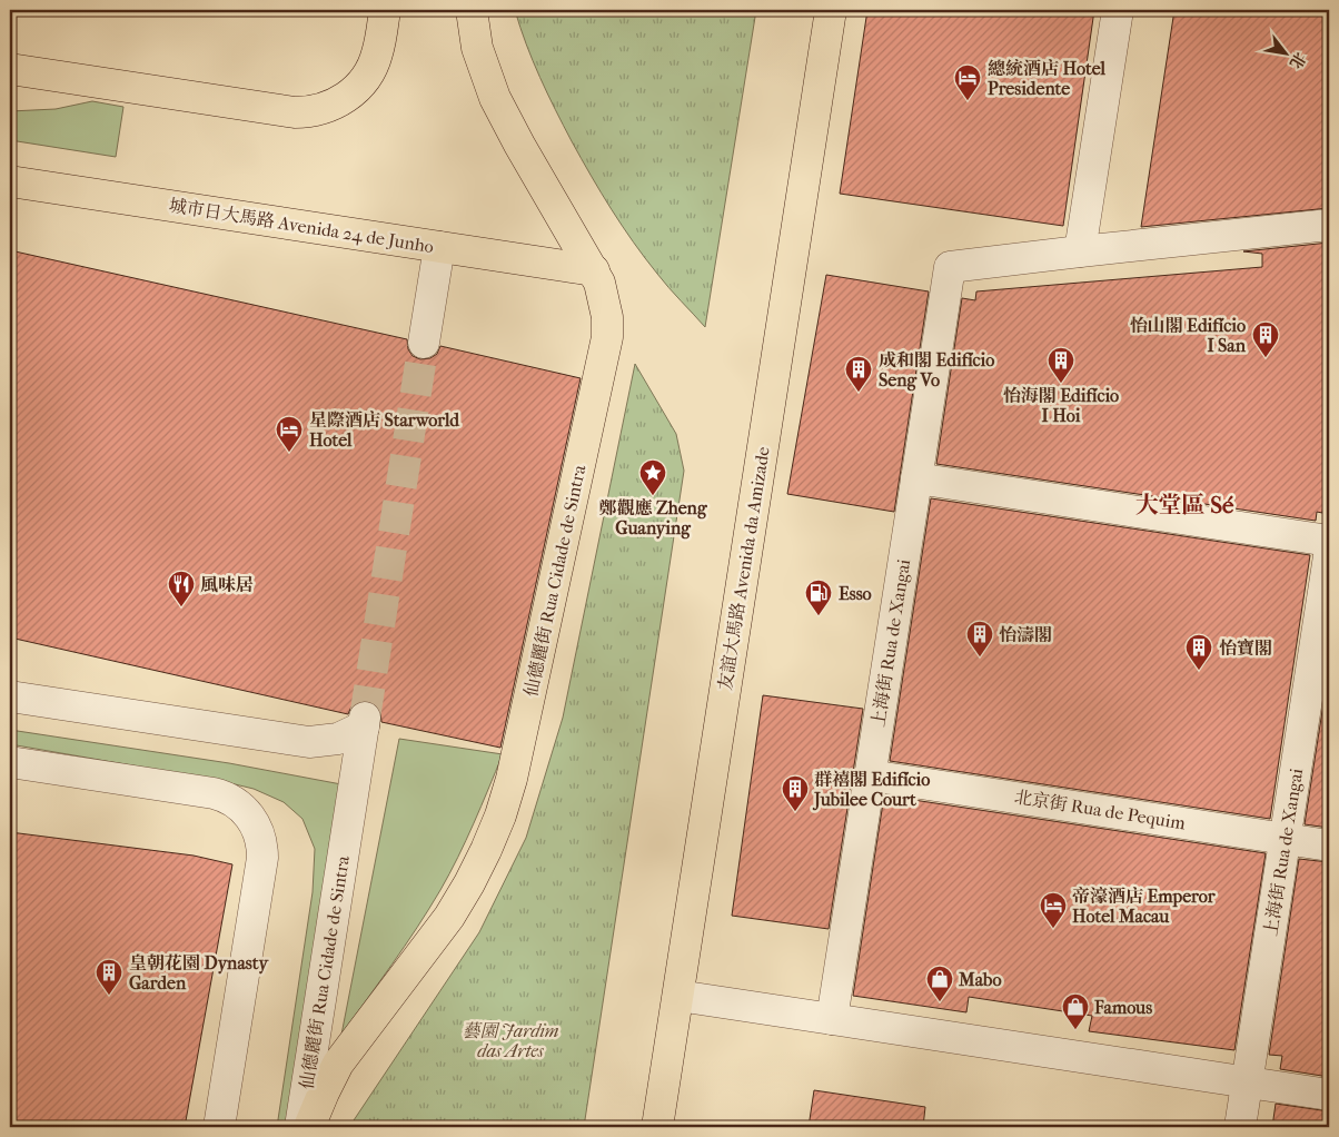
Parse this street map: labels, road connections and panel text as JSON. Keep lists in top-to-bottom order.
{
  "streets": {
    "main road": ["城市日大馬路 Avenida 24 de Junho", "友誼大馬路 Avenida da Amizade", "仙德麗街 Rua Cidade de Sintra"],
    "street": ["上海街 Rua de Xangai", "北京街 Rua de Pequim"]
  },
  "crossings": [
    ["城市日大馬路 Avenida 24 de Junho", "仙德麗街 Rua Cidade de Sintra"],
    ["上海街 Rua de Xangai", "北京街 Rua de Pequim"]
  ],
  "districts": ["大堂區 Sé"],
  "parks": ["藝園 Jardim das Artes"],
  "places": {
    "hotel": ["總統酒店 Hotel Presidente", "星際酒店 Starworld Hotel", "帝濠酒店 Emperor Hotel Macau"],
    "building": [
      "怡山閣 Edifício I San",
      "怡海閣 Edifício I Hoi",
      "成和閣 Edifício Seng Vo",
      "怡濤閣",
      "怡寶閣",
      "群禧閣 Edifício Jubilee Court",
      "皇朝花園 Dynasty Garden"
    ],
    "place": ["鄭觀應 Zheng Guanying"],
    "restaurant": ["風味居"],
    "fuel station": ["Esso"],
    "shop": ["Mabo", "Famous"]
  },
  "north": "bottom right"
}
